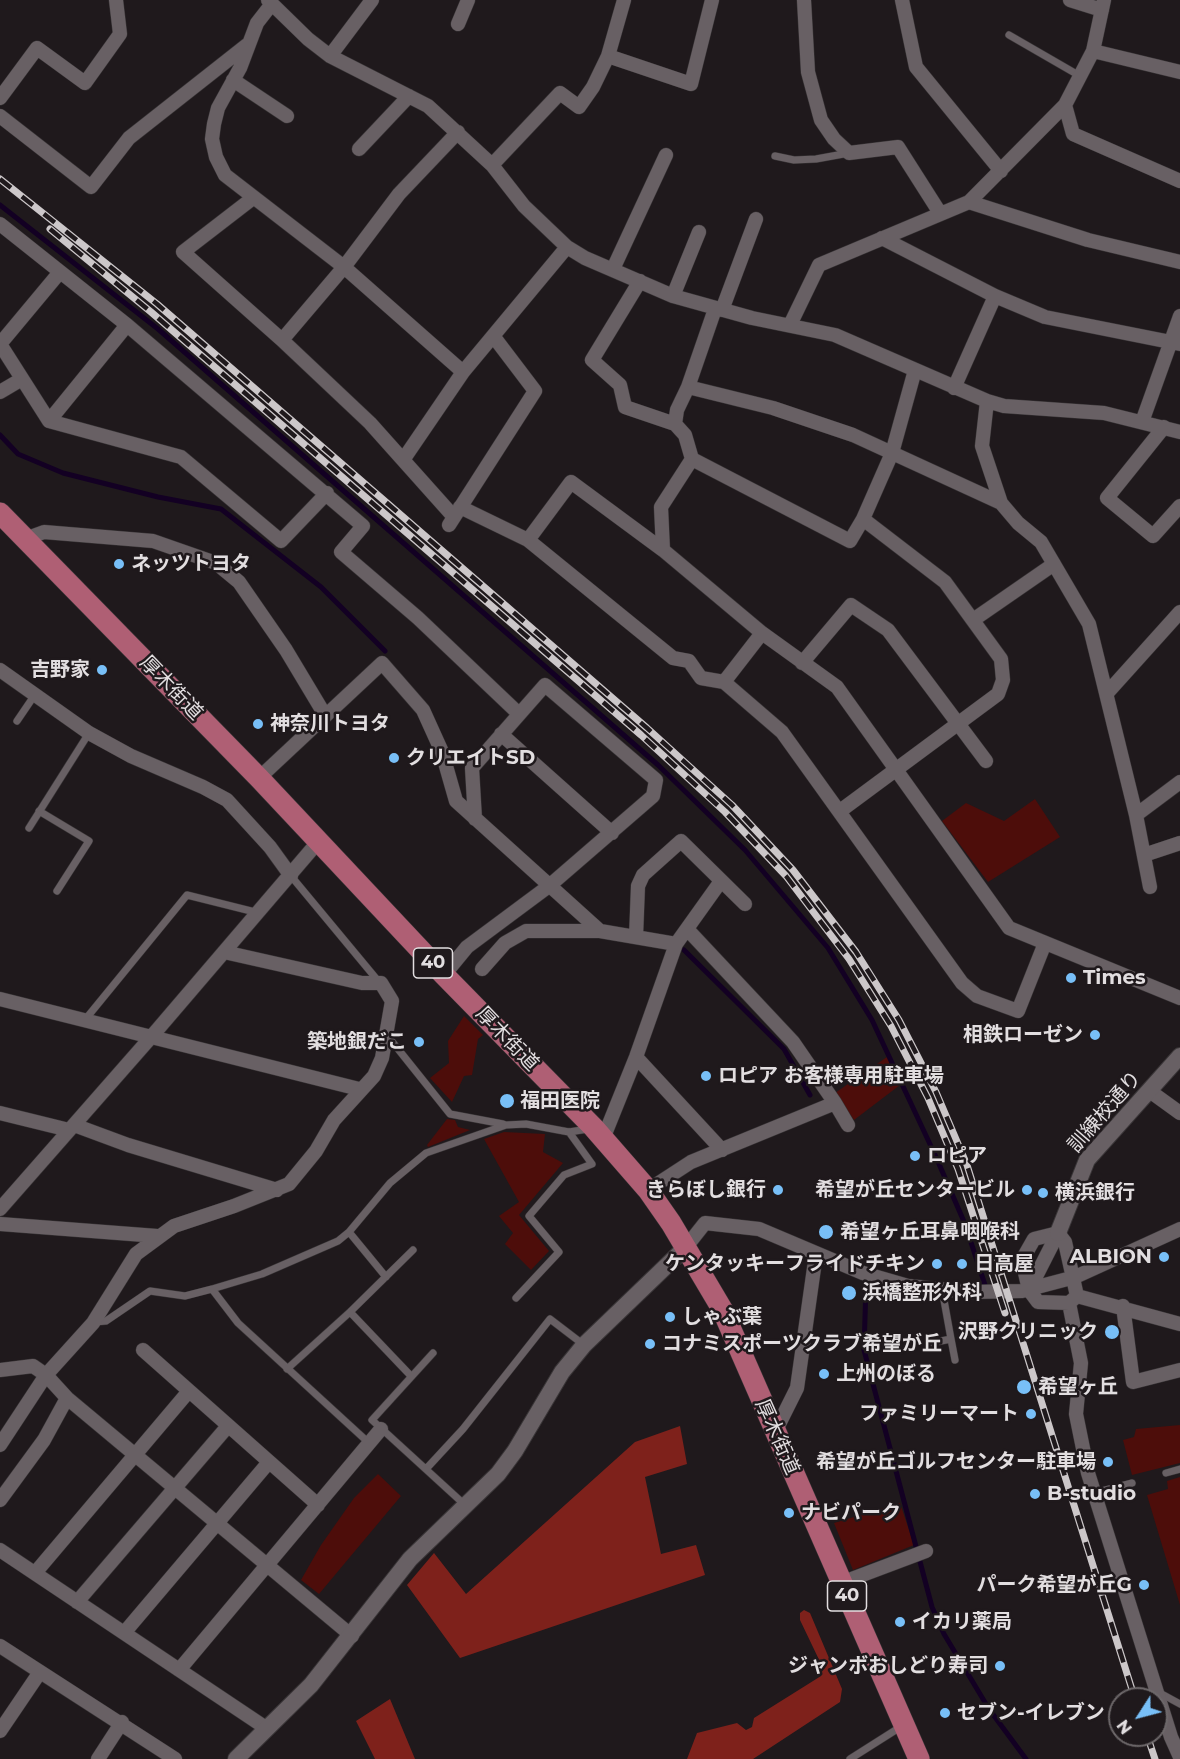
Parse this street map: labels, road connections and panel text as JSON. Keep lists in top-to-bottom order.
{
  "streets": {
    "main road": ["厚木街道", "40"],
    "street": ["訓練校通り"]
  },
  "places": [
    "ネッツトヨタ",
    "吉野家",
    "神奈川トヨタ",
    "クリエイトSD",
    "Times",
    "相鉄ローゼン",
    "築地銀だこ",
    "ロピア お客様専用駐車場",
    "福田医院",
    "ロピア",
    "きらぼし銀行",
    "希望が丘センタービル",
    "横浜銀行",
    "希望ヶ丘耳鼻咽喉科",
    "ALBION",
    "ケンタッキーフライドチキン",
    "日高屋",
    "浜橋整形外科",
    "しゃぶ葉",
    "沢野クリニック",
    "コナミスポーツクラブ希望が丘",
    "上州のぼる",
    "希望ヶ丘",
    "ファミリーマート",
    "希望が丘ゴルフセンター駐車場",
    "B-studio",
    "ナビパーク",
    "パーク希望が丘G",
    "イカリ薬局",
    "ジャンボおしどり寿司",
    "セブン-イレブン"
  ],
  "north": "bottom left"
}
